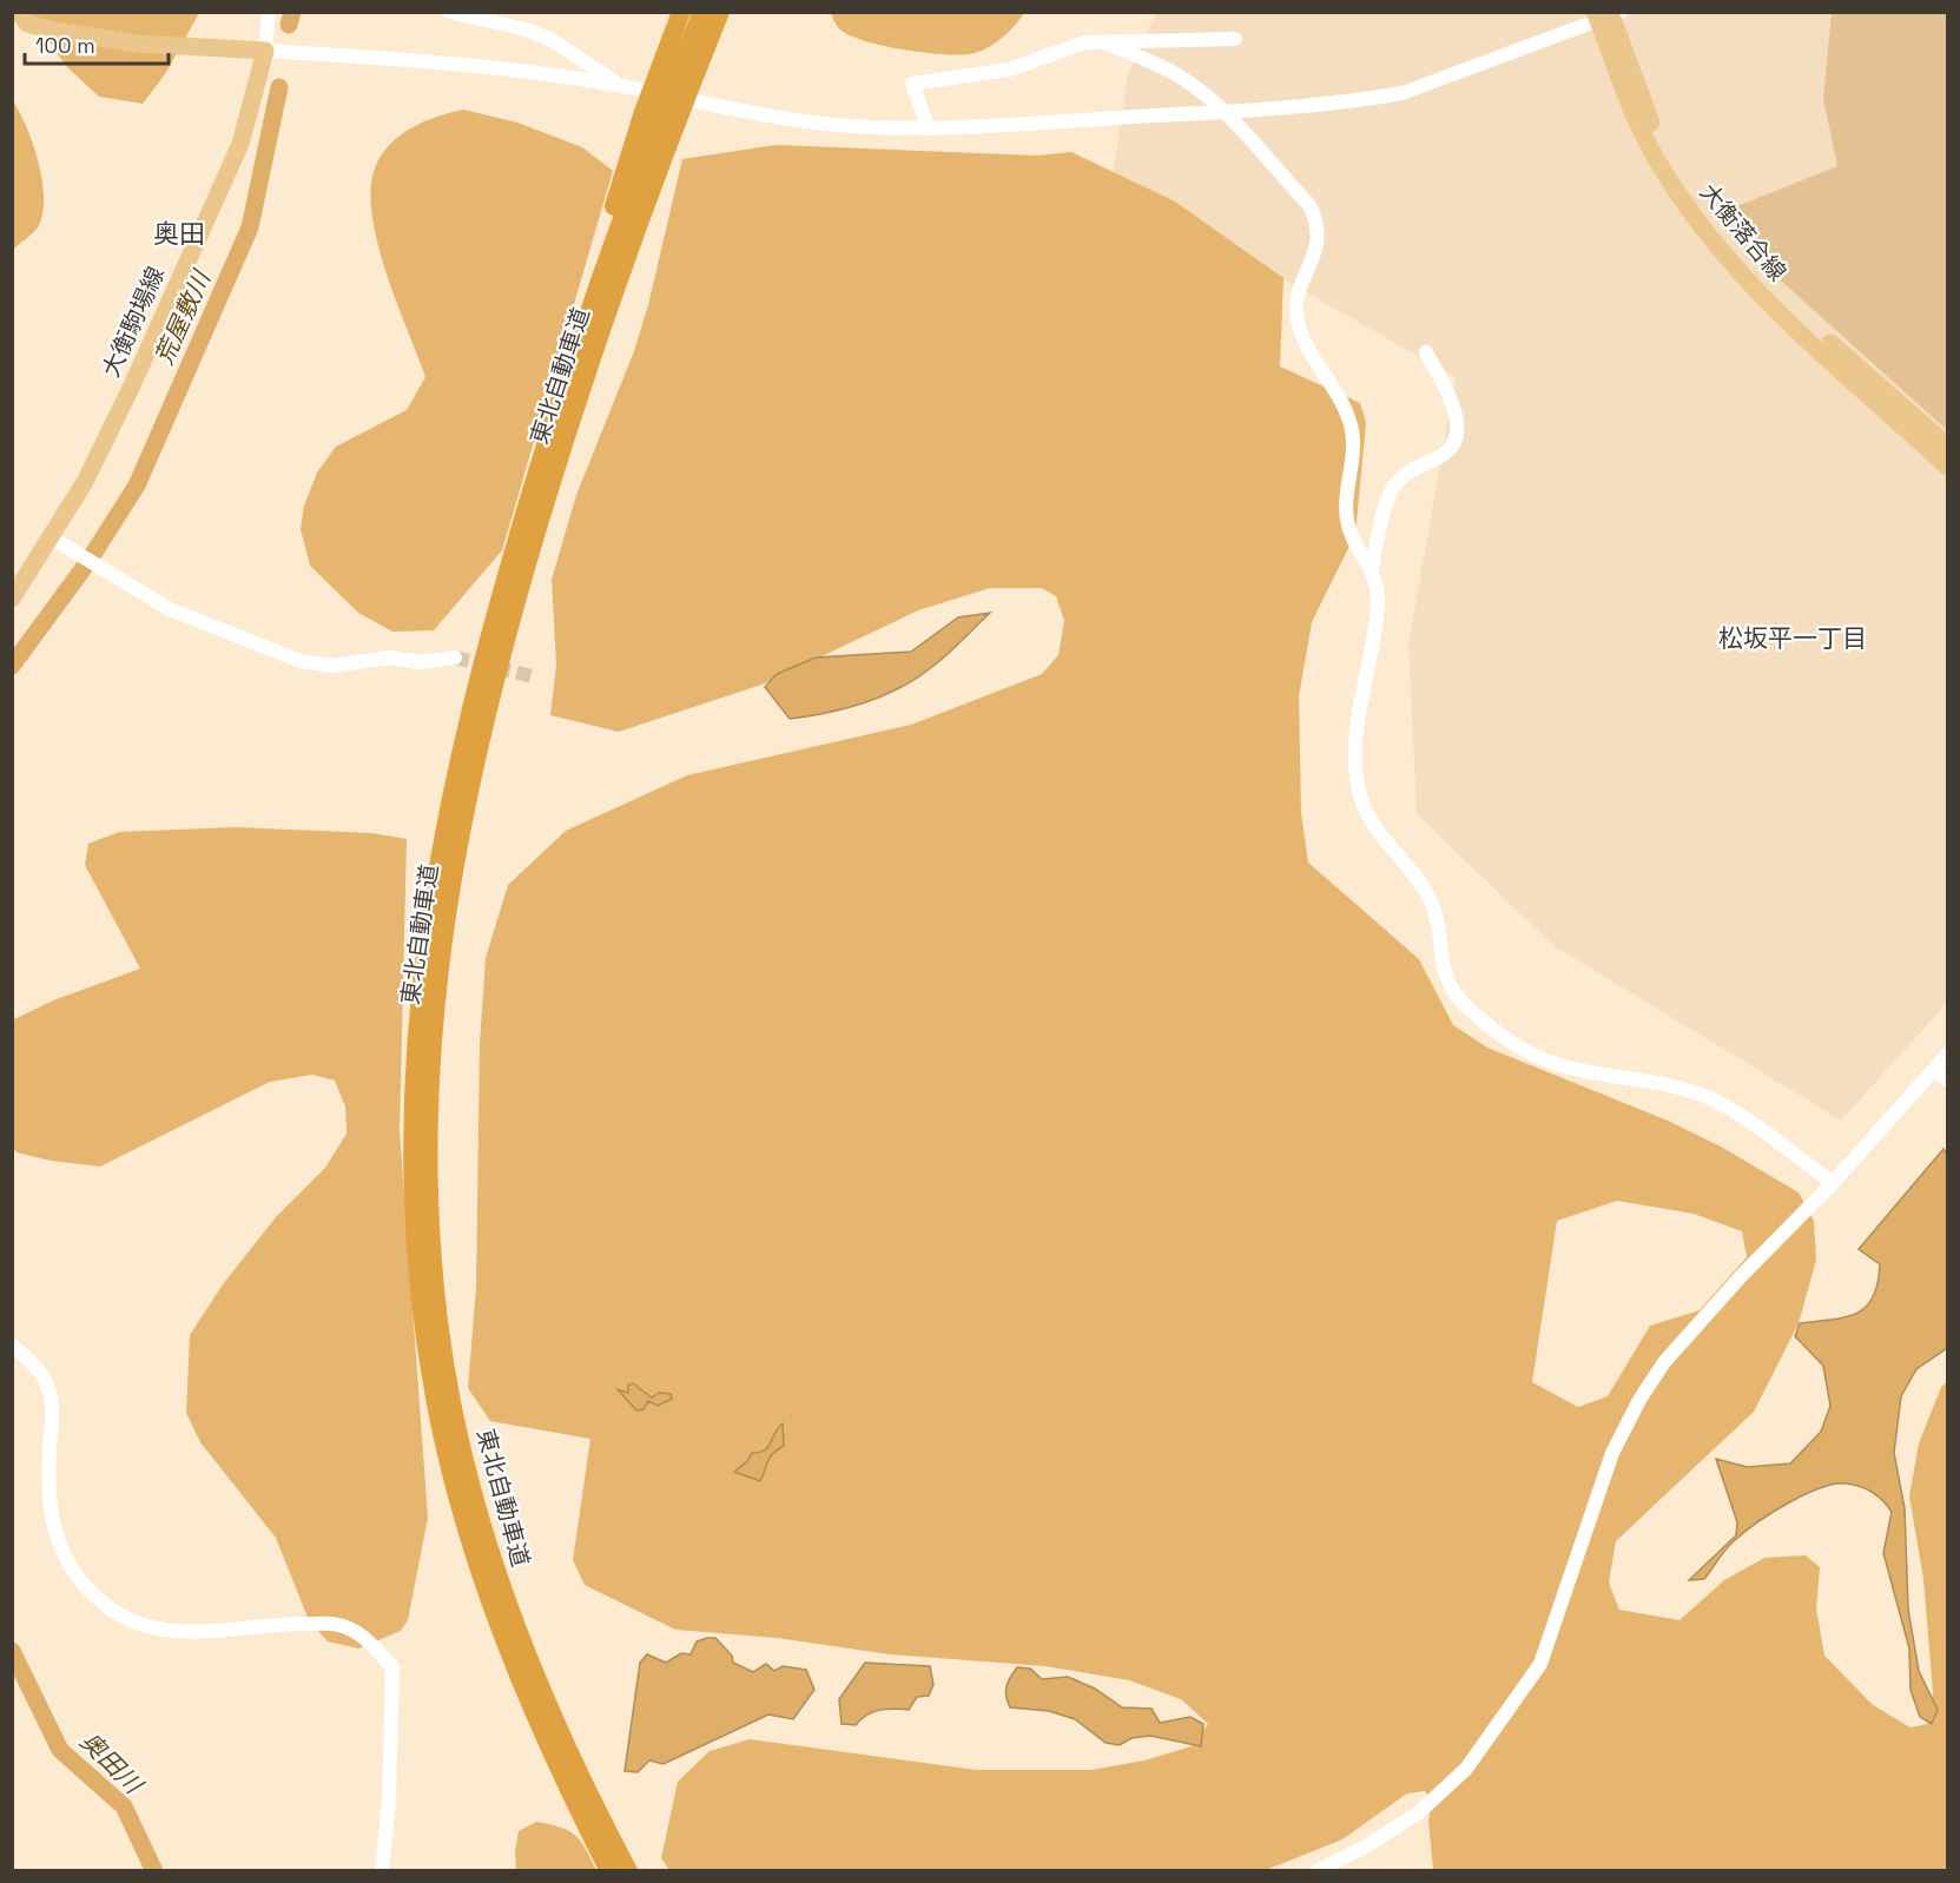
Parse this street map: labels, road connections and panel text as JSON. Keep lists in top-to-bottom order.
{
  "streets": {
    "highway": ["東北自動車道"],
    "main road": ["大衡落合線", "大衡駒場線"]
  },
  "districts": ["奥田", "松坂平一丁目"],
  "water": ["荒屋敷川", "奥田川"],
  "scale_bar": "100 m"
}
